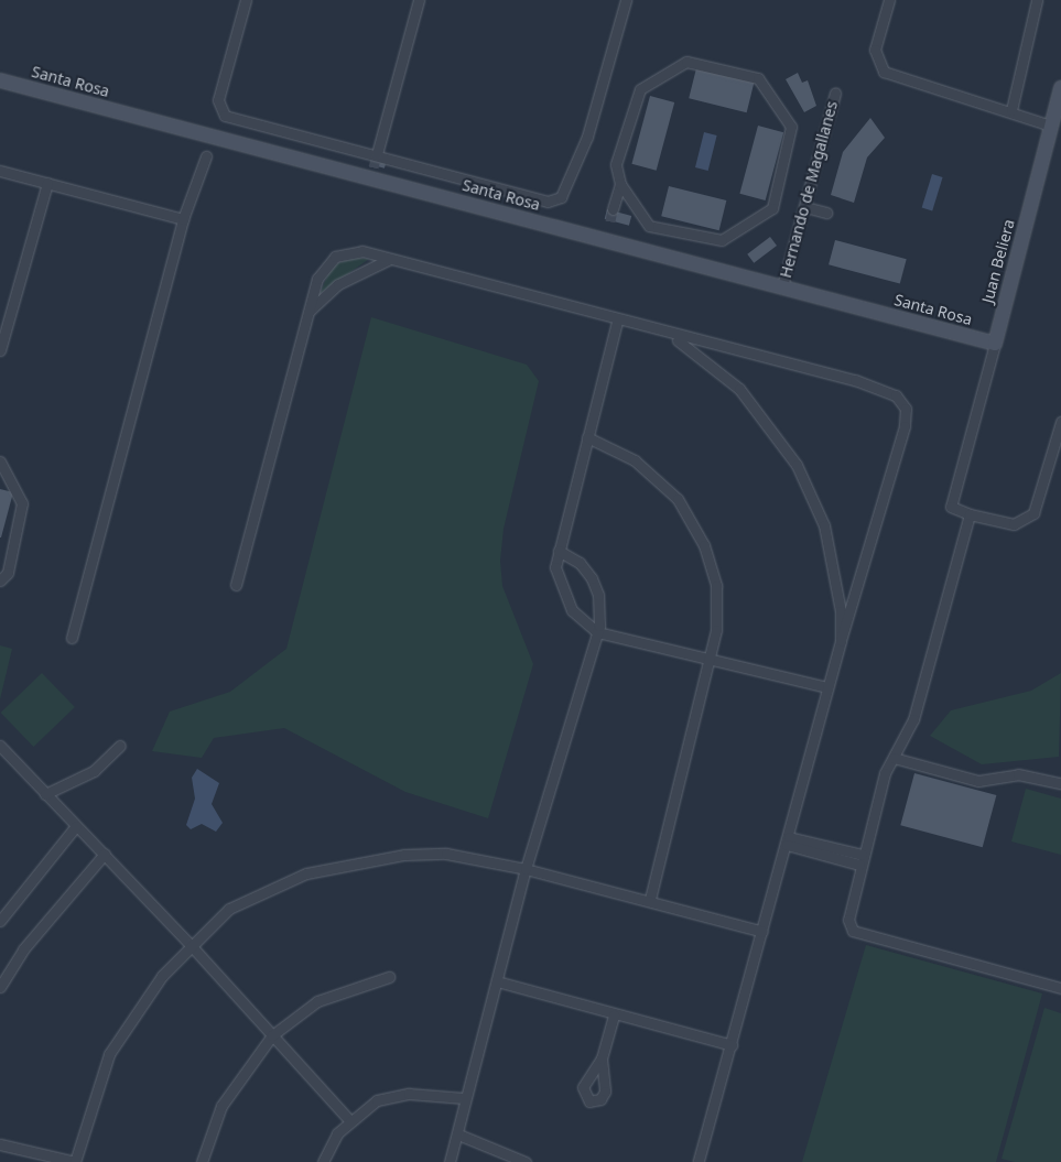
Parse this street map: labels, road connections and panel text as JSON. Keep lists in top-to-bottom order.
{
  "streets": {
    "street": ["Santa Rosa", "Hernando de Magallanes", "Juan Beliera"]
  },
  "crossings": [
    ["Santa Rosa", "Hernando de Magallanes"],
    ["Santa Rosa", "Juan Beliera"]
  ]
}
